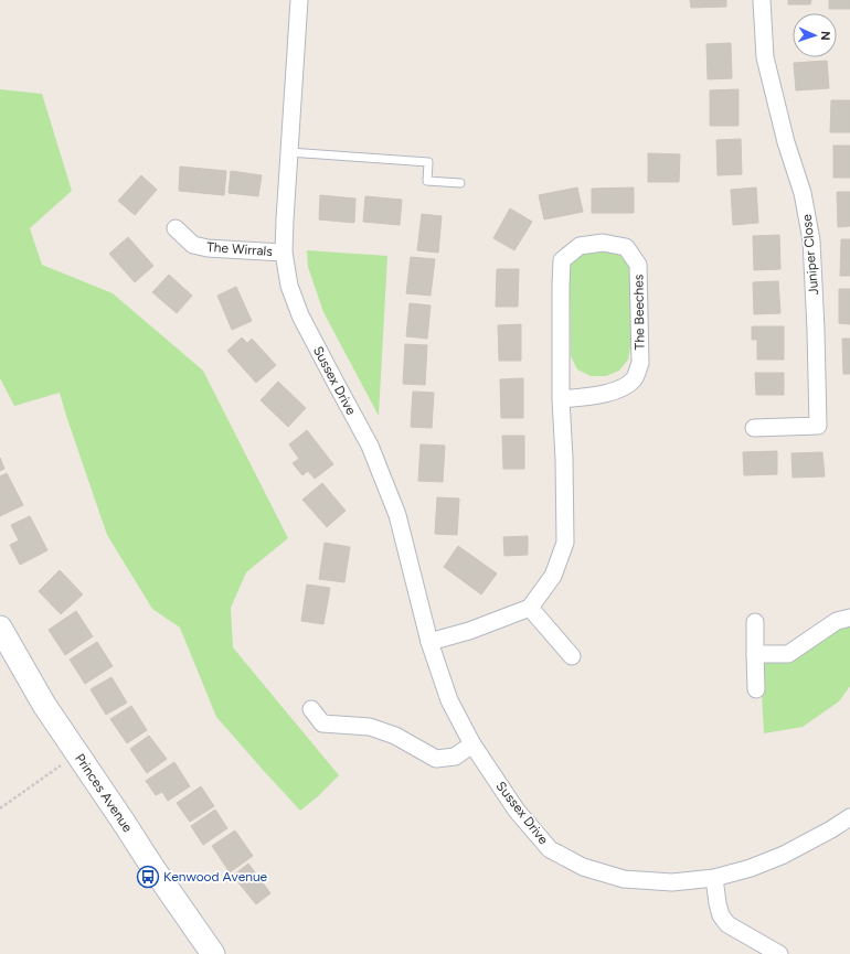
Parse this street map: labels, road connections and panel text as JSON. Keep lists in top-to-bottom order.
{
  "streets": {
    "street": [
      "The Wirrals",
      "Juniper Close",
      "The Beeches",
      "Sussex Drive",
      "Princes Avenue"
    ]
  },
  "crossings": [
    ["The Wirrals", "Sussex Drive"]
  ],
  "places": {
    "bus stop": ["Kenwood Avenue"]
  },
  "north": "right"
}
